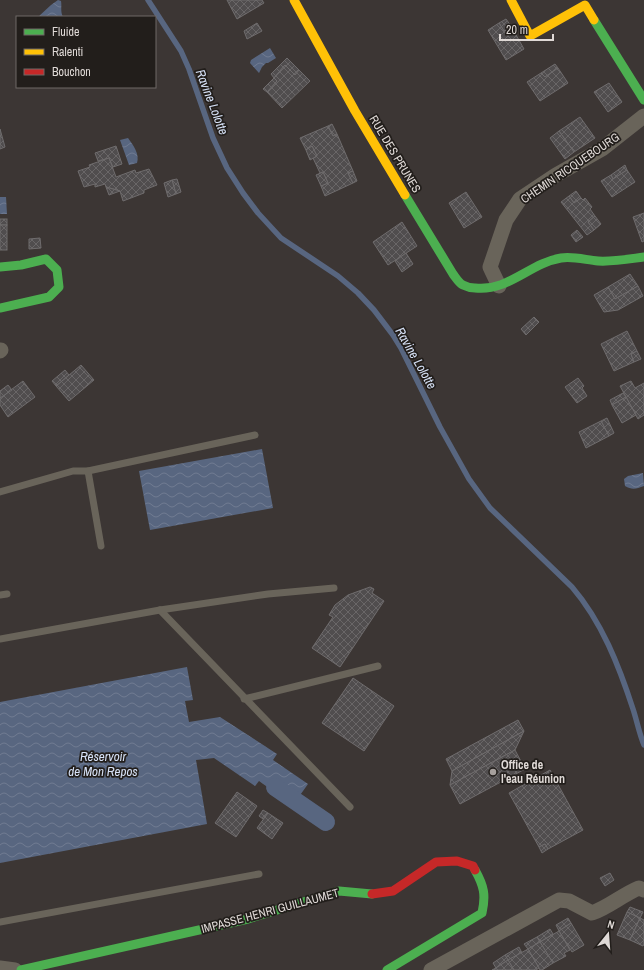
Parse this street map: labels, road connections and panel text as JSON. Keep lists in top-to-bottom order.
{
  "streets": {
    "street": ["RUE DES PRUNES", "CHEMIN RICQUEBOURG", "IMPASSE HENRI GUILLAUMET"]
  },
  "crossings": [
    ["RUE DES PRUNES", "CHEMIN RICQUEBOURG"]
  ],
  "water": ["Ravine Lolotte", "Réservoir de Mon Repos"],
  "places": ["Office de l'eau Réunion"],
  "legend": ["Fluide", "Ralenti", "Bouchon"],
  "scale_bar": "20 m",
  "north": "top"
}
